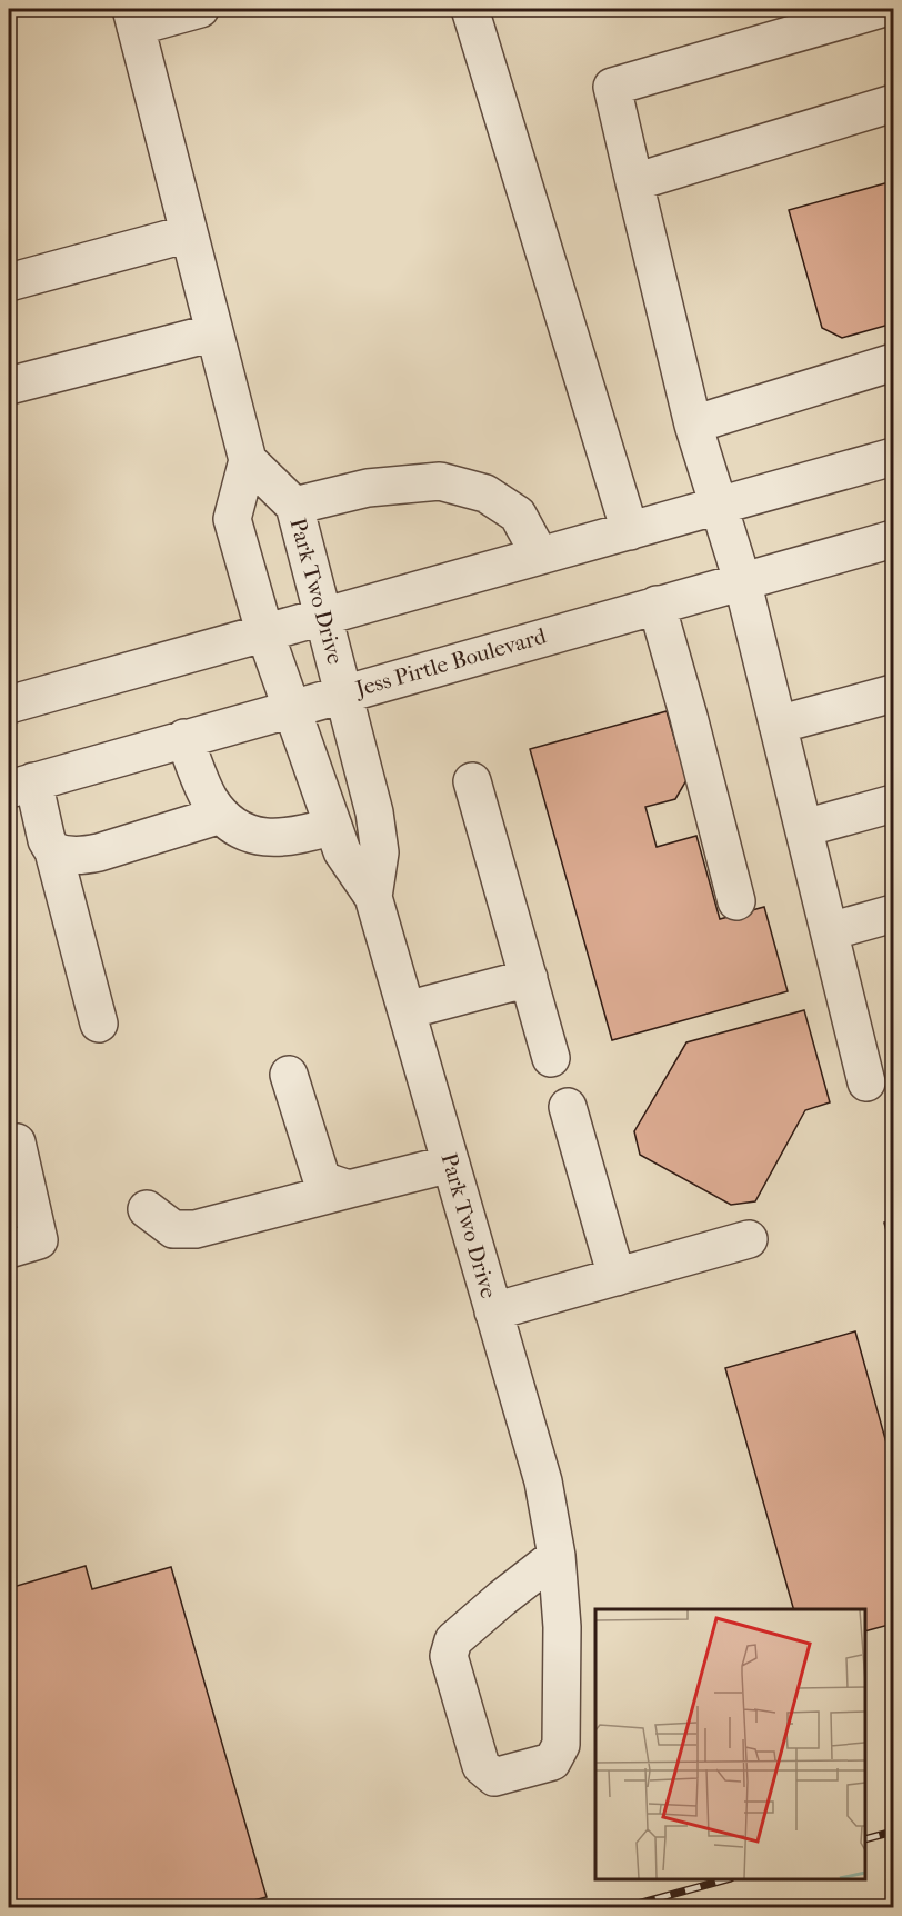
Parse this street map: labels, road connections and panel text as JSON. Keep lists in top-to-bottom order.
{
  "streets": {
    "street": ["Park Two Drive", "Jess Pirtle Boulevard"]
  },
  "crossings": [
    ["Park Two Drive", "Jess Pirtle Boulevard"]
  ]
}
